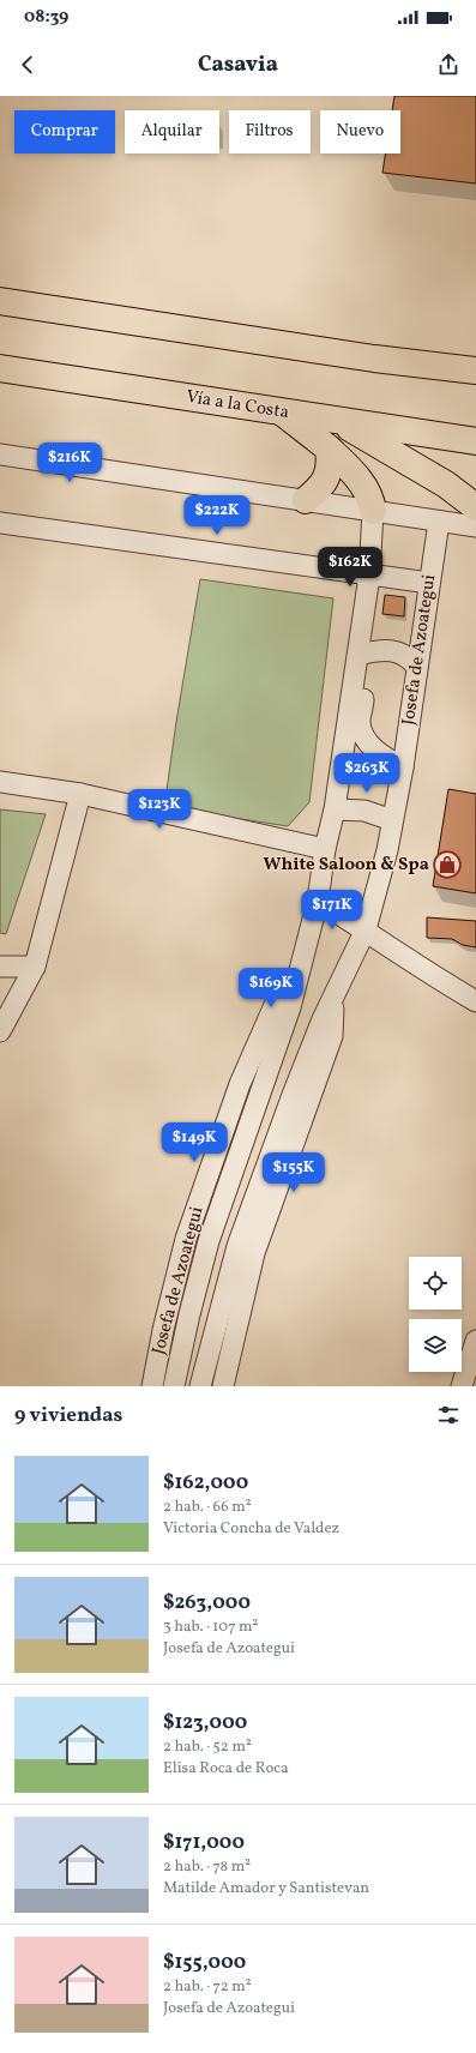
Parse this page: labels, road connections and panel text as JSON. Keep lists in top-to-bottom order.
{
  "streets": {
    "highway": ["Vía a la Costa"],
    "street": ["Josefa de Azoategui"]
  },
  "places": {
    "shop": ["White Saloon & Spa"]
  },
  "page": {
    "status": "08:39",
    "header": "Casavia",
    "chip": [
      "Comprar",
      "Alquilar",
      "Filtros",
      "Nuevo"
    ],
    "price": [
      "$216K",
      "$222K",
      "$162K",
      "$263K",
      "$123K",
      "$171K",
      "$169K",
      "$149K",
      "$155K"
    ],
    "heading": "9 viviendas",
    "list": [
      {
        "name": "$162,000",
        "note": "2 hab. · 66 m² · Victoria Concha de Valdez"
      },
      {
        "name": "$263,000",
        "note": "3 hab. · 107 m² · Josefa de Azoategui"
      },
      {
        "name": "$123,000",
        "note": "2 hab. · 52 m² · Elisa Roca de Roca"
      },
      {
        "name": "$171,000",
        "note": "2 hab. · 78 m² · Matilde Amador y Santistevan"
      },
      {
        "name": "$155,000",
        "note": "2 hab. · 72 m² · Josefa de Azoategui"
      }
    ]
  }
}
